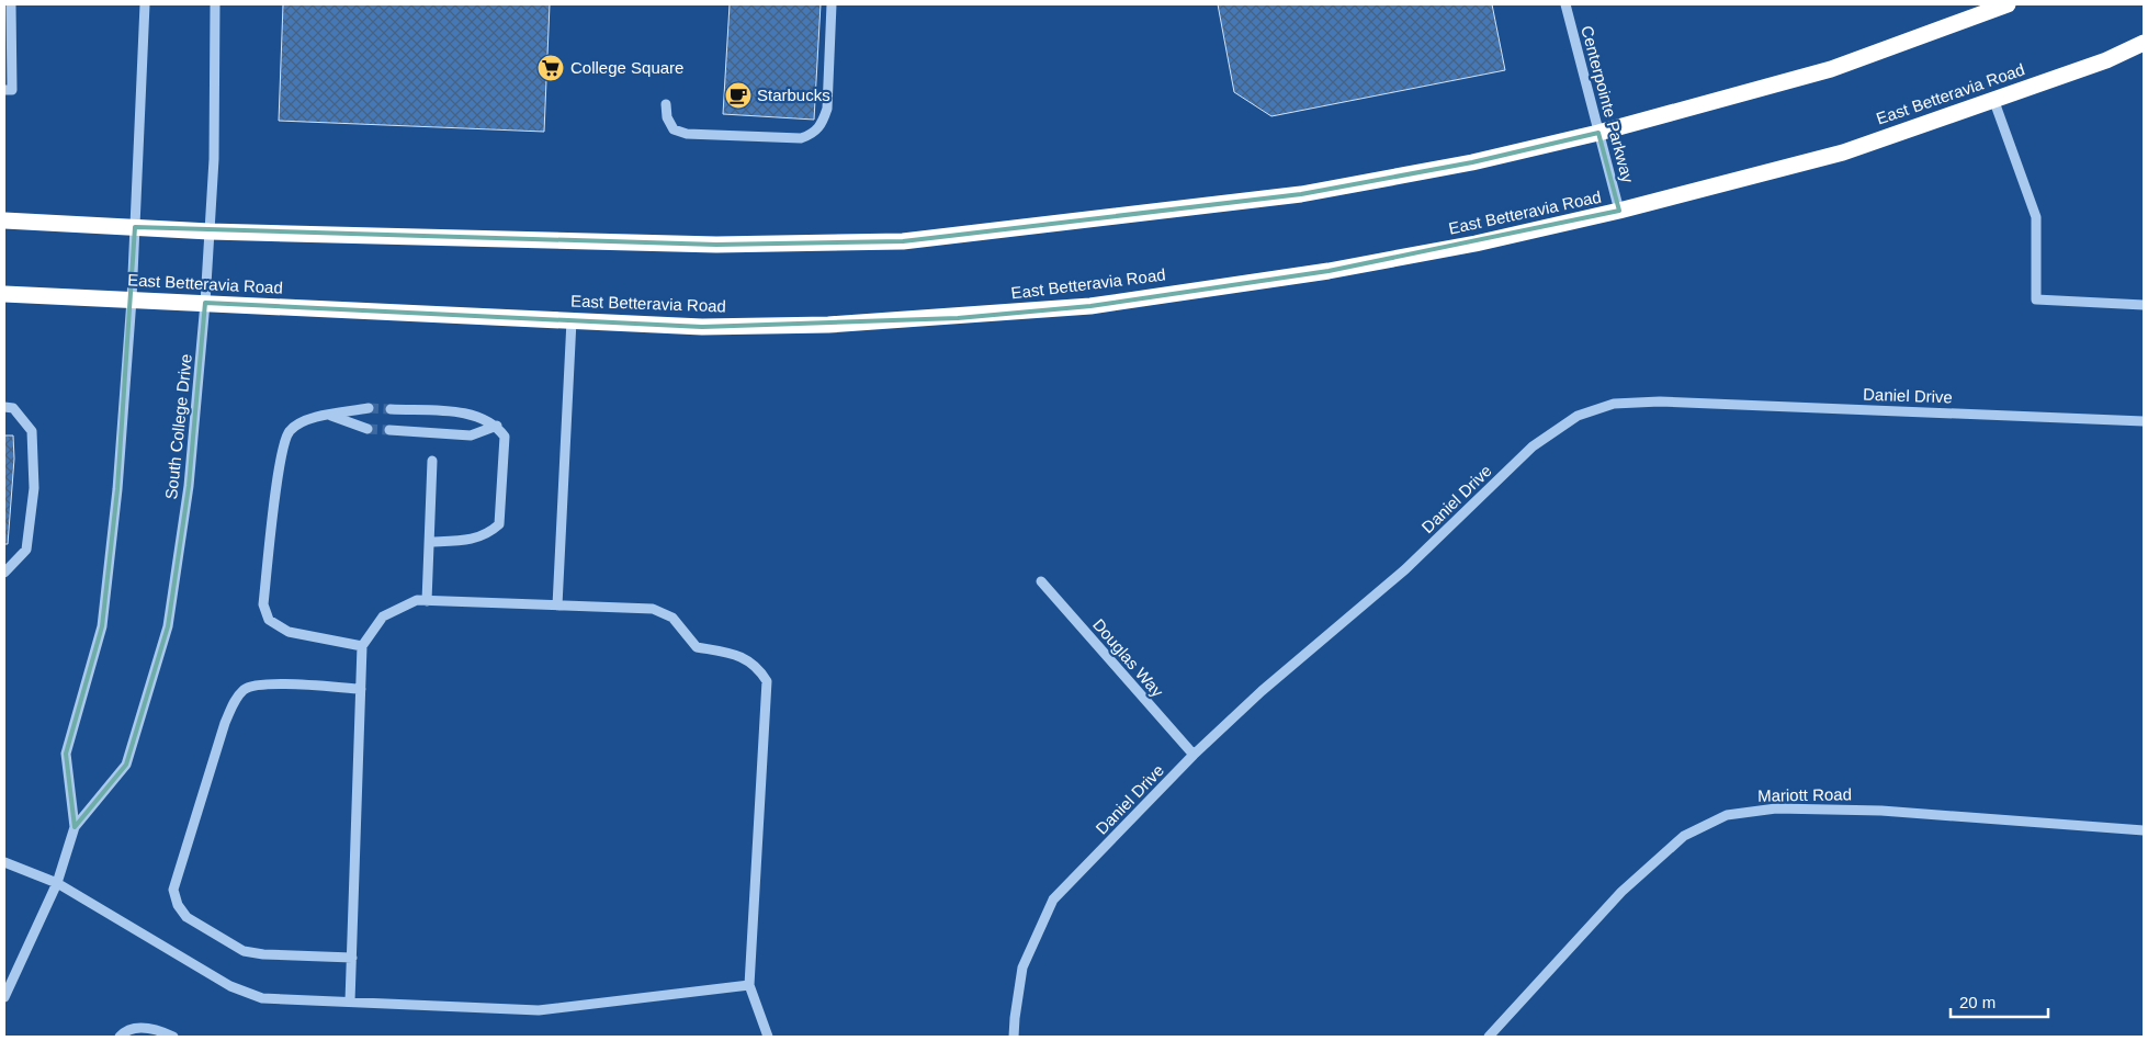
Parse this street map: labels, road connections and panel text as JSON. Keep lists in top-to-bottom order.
{
  "streets": {
    "highway": ["East Betteravia Road"],
    "street": [
      "Centerpointe Parkway",
      "Daniel Drive",
      "South College Drive",
      "Douglas Way",
      "Mariott Road"
    ]
  },
  "crossings": [
    ["East Betteravia Road", "Centerpointe Parkway"],
    ["East Betteravia Road", "South College Drive"],
    ["Daniel Drive", "Douglas Way"]
  ],
  "places": {
    "supermarket": ["College Square"],
    "cafe": ["Starbucks"]
  },
  "scale_bar": "20 m"
}
